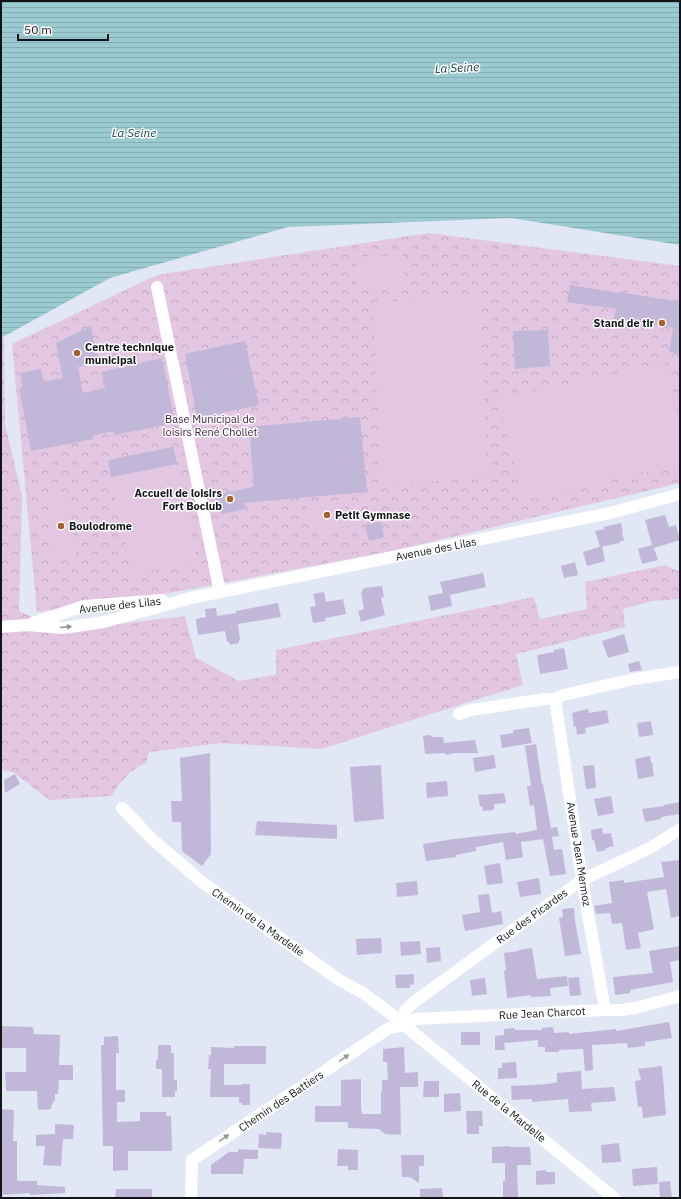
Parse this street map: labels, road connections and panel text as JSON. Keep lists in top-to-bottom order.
{
  "streets": {
    "street": [
      "Avenue des Lilas",
      "Avenue Jean Mermoz",
      "Rue des Picardes",
      "Chemin de la Mardelle",
      "Rue Jean Charcot",
      "Chemin des Battiers",
      "Rue de la Mardelle"
    ]
  },
  "crossings": [
    ["Avenue Jean Mermoz", "Rue des Picardes"],
    ["Avenue Jean Mermoz", "Rue Jean Charcot"],
    ["Rue des Picardes", "Chemin de la Mardelle"],
    ["Rue des Picardes", "Rue Jean Charcot"],
    ["Rue des Picardes", "Chemin des Battiers"],
    ["Rue des Picardes", "Rue de la Mardelle"],
    ["Chemin de la Mardelle", "Rue Jean Charcot"],
    ["Chemin de la Mardelle", "Chemin des Battiers"],
    ["Chemin de la Mardelle", "Rue de la Mardelle"],
    ["Rue Jean Charcot", "Chemin des Battiers"],
    ["Rue Jean Charcot", "Rue de la Mardelle"],
    ["Chemin des Battiers", "Rue de la Mardelle"]
  ],
  "one_way": ["Chemin des Battiers"],
  "water": ["La Seine"],
  "parks": ["Base Municipal de loisirs René Chollet"],
  "places": [
    "Stand de tir",
    "Centre technique municipal",
    "Accueil de loisirs Fort Boclub",
    "Petit Gymnase",
    "Boulodrome"
  ],
  "scale_bar": "50 m"
}
